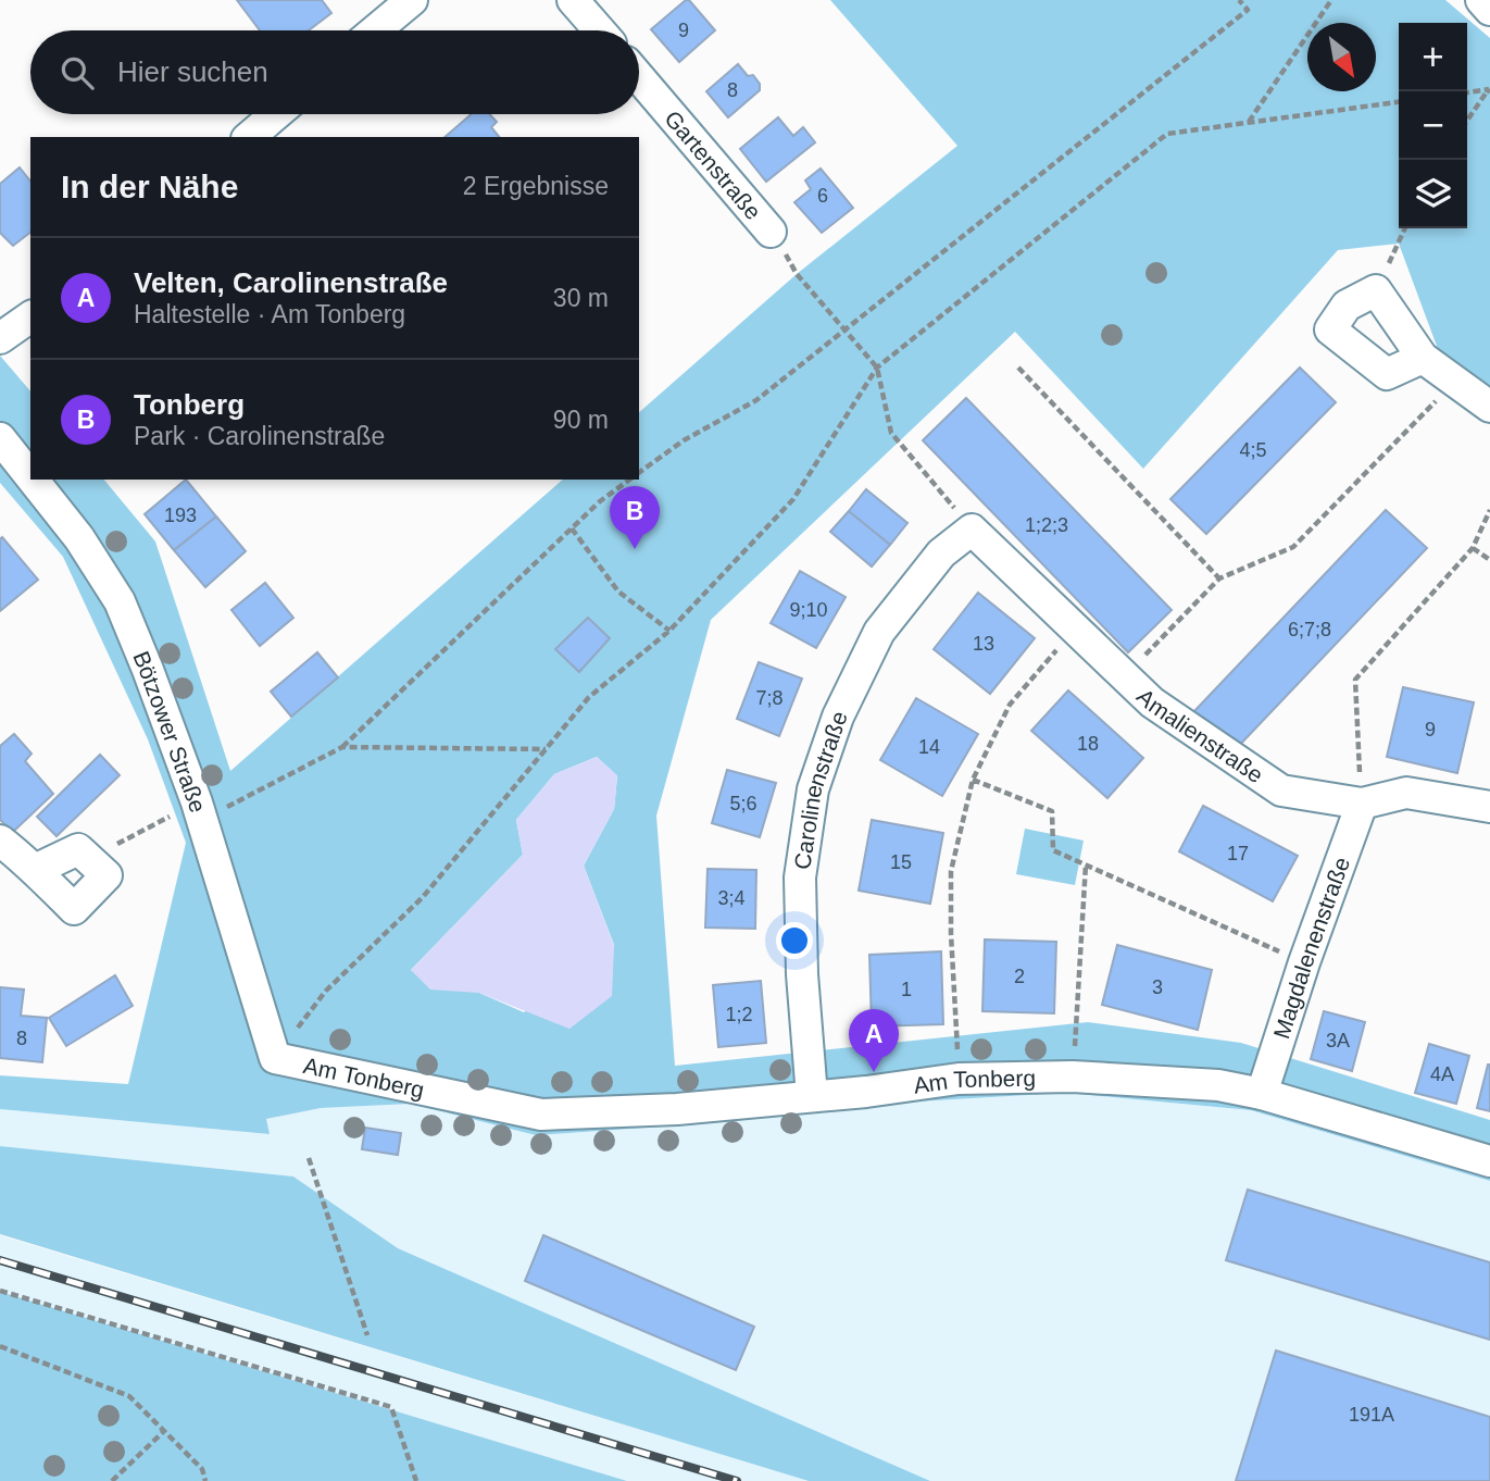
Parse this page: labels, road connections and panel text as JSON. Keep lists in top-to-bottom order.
{
  "streets": {
    "street": [
      "Gartenstraße",
      "Bötzower Straße",
      "Amalienstraße",
      "Carolinenstraße",
      "Magdalenenstraße",
      "Am Tonberg"
    ]
  },
  "crossings": [
    ["Bötzower Straße", "Am Tonberg"],
    ["Amalienstraße", "Carolinenstraße"],
    ["Amalienstraße", "Magdalenenstraße"],
    ["Carolinenstraße", "Am Tonberg"],
    ["Magdalenenstraße", "Am Tonberg"]
  ],
  "house_numbers": [
    "9",
    "8",
    "6",
    "4;5",
    "193",
    "1;2;3",
    "9;10",
    "6;7;8",
    "13",
    "7;8",
    "9",
    "18",
    "14",
    "5;6",
    "17",
    "15",
    "3;4",
    "2",
    "3",
    "1",
    "1;2",
    "8",
    "3A",
    "4A",
    "191A"
  ],
  "north": "bottom right",
  "page": {
    "map_buttons": ["+", "−"],
    "search": "Hier suchen",
    "heading": ["In der Nähe", "2 Ergebnisse"],
    "list": [
      {
        "mark": "A",
        "name": "Velten, Carolinenstraße",
        "note": "Haltestelle · Am Tonberg",
        "value": "30 m"
      },
      {
        "mark": "B",
        "name": "Tonberg",
        "note": "Park · Carolinenstraße",
        "value": "90 m"
      }
    ],
    "pins": ["B", "A"]
  }
}
